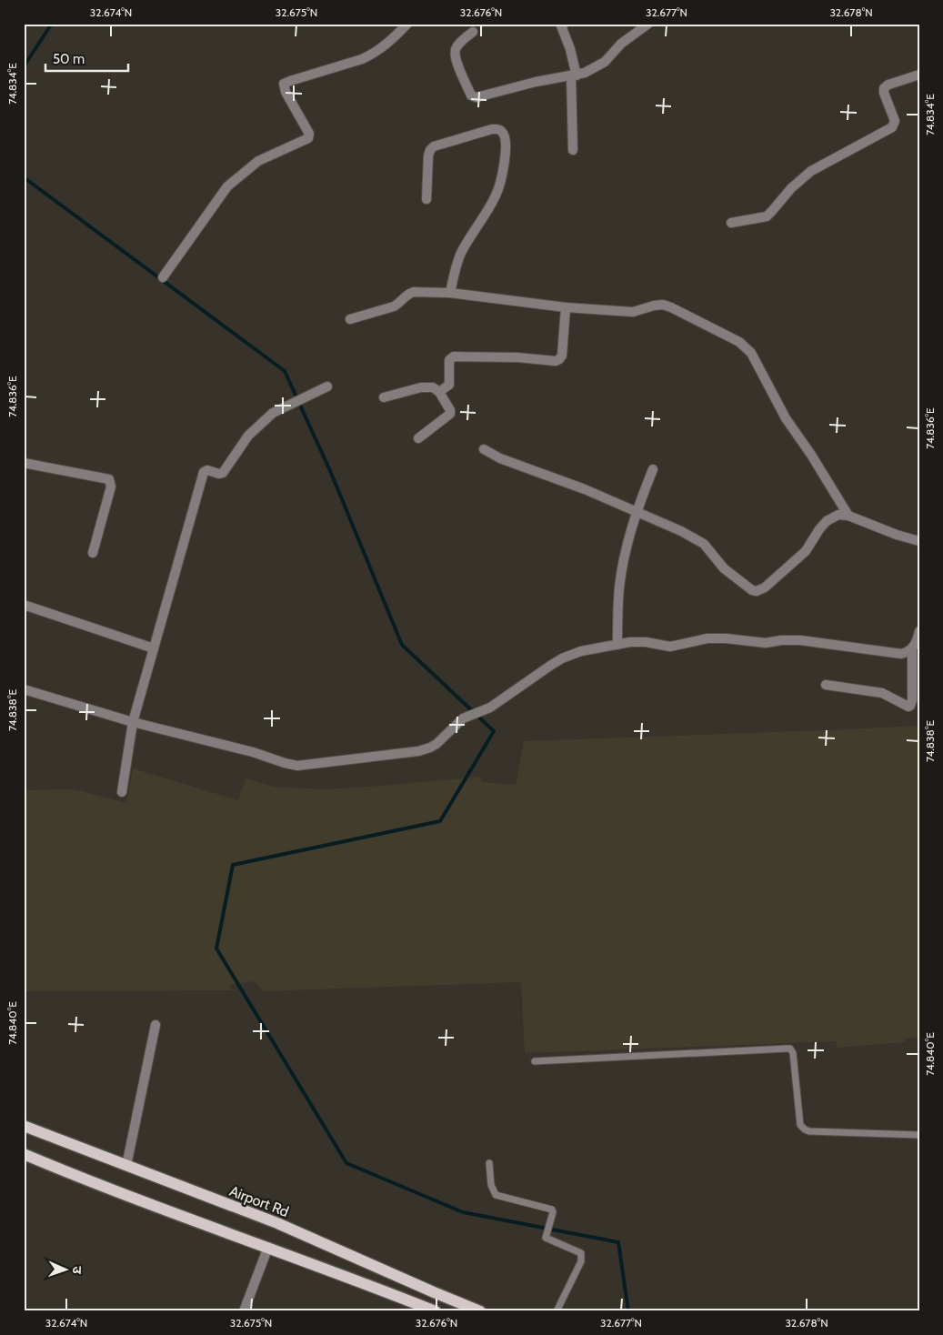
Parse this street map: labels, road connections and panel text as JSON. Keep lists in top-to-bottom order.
{
  "streets": {
    "main road": ["Airport Rd"]
  },
  "scale_bar": "50 m",
  "north": "right",
  "coordinates": [
    "32.674°N",
    "32.675°N",
    "32.676°N",
    "32.677°N",
    "32.678°N",
    "74.834°E",
    "74.836°E",
    "74.838°E",
    "74.840°E"
  ]
}
